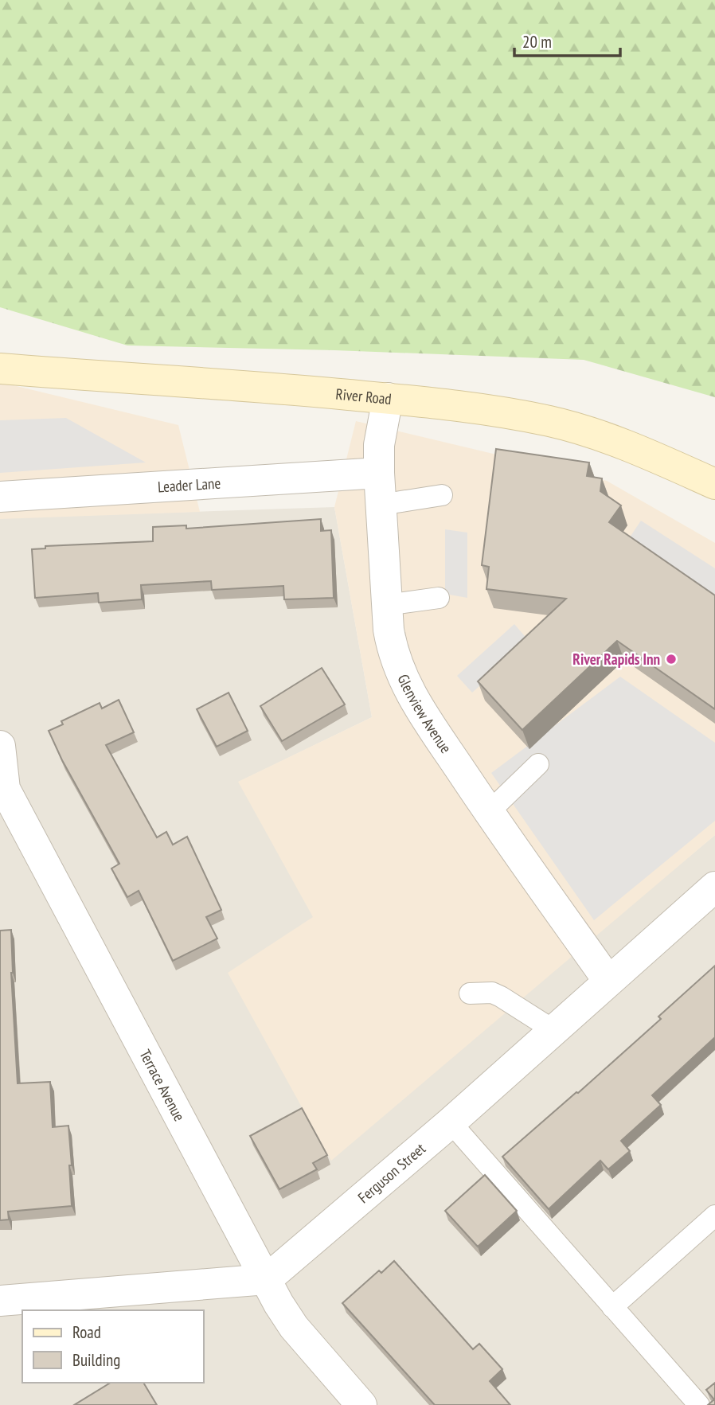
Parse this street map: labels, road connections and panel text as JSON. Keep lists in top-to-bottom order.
{
  "streets": {
    "main road": ["River Road"],
    "street": [
      "Leader Lane",
      "Glenview Avenue",
      "Terrace Avenue",
      "Ferguson Street"
    ]
  },
  "crossings": [
    ["River Road", "Glenview Avenue"],
    ["Leader Lane", "Glenview Avenue"],
    ["Glenview Avenue", "Ferguson Street"],
    ["Terrace Avenue", "Ferguson Street"]
  ],
  "places": ["River Rapids Inn"],
  "legend": ["Road", "Building"],
  "scale_bar": "20 m"
}
